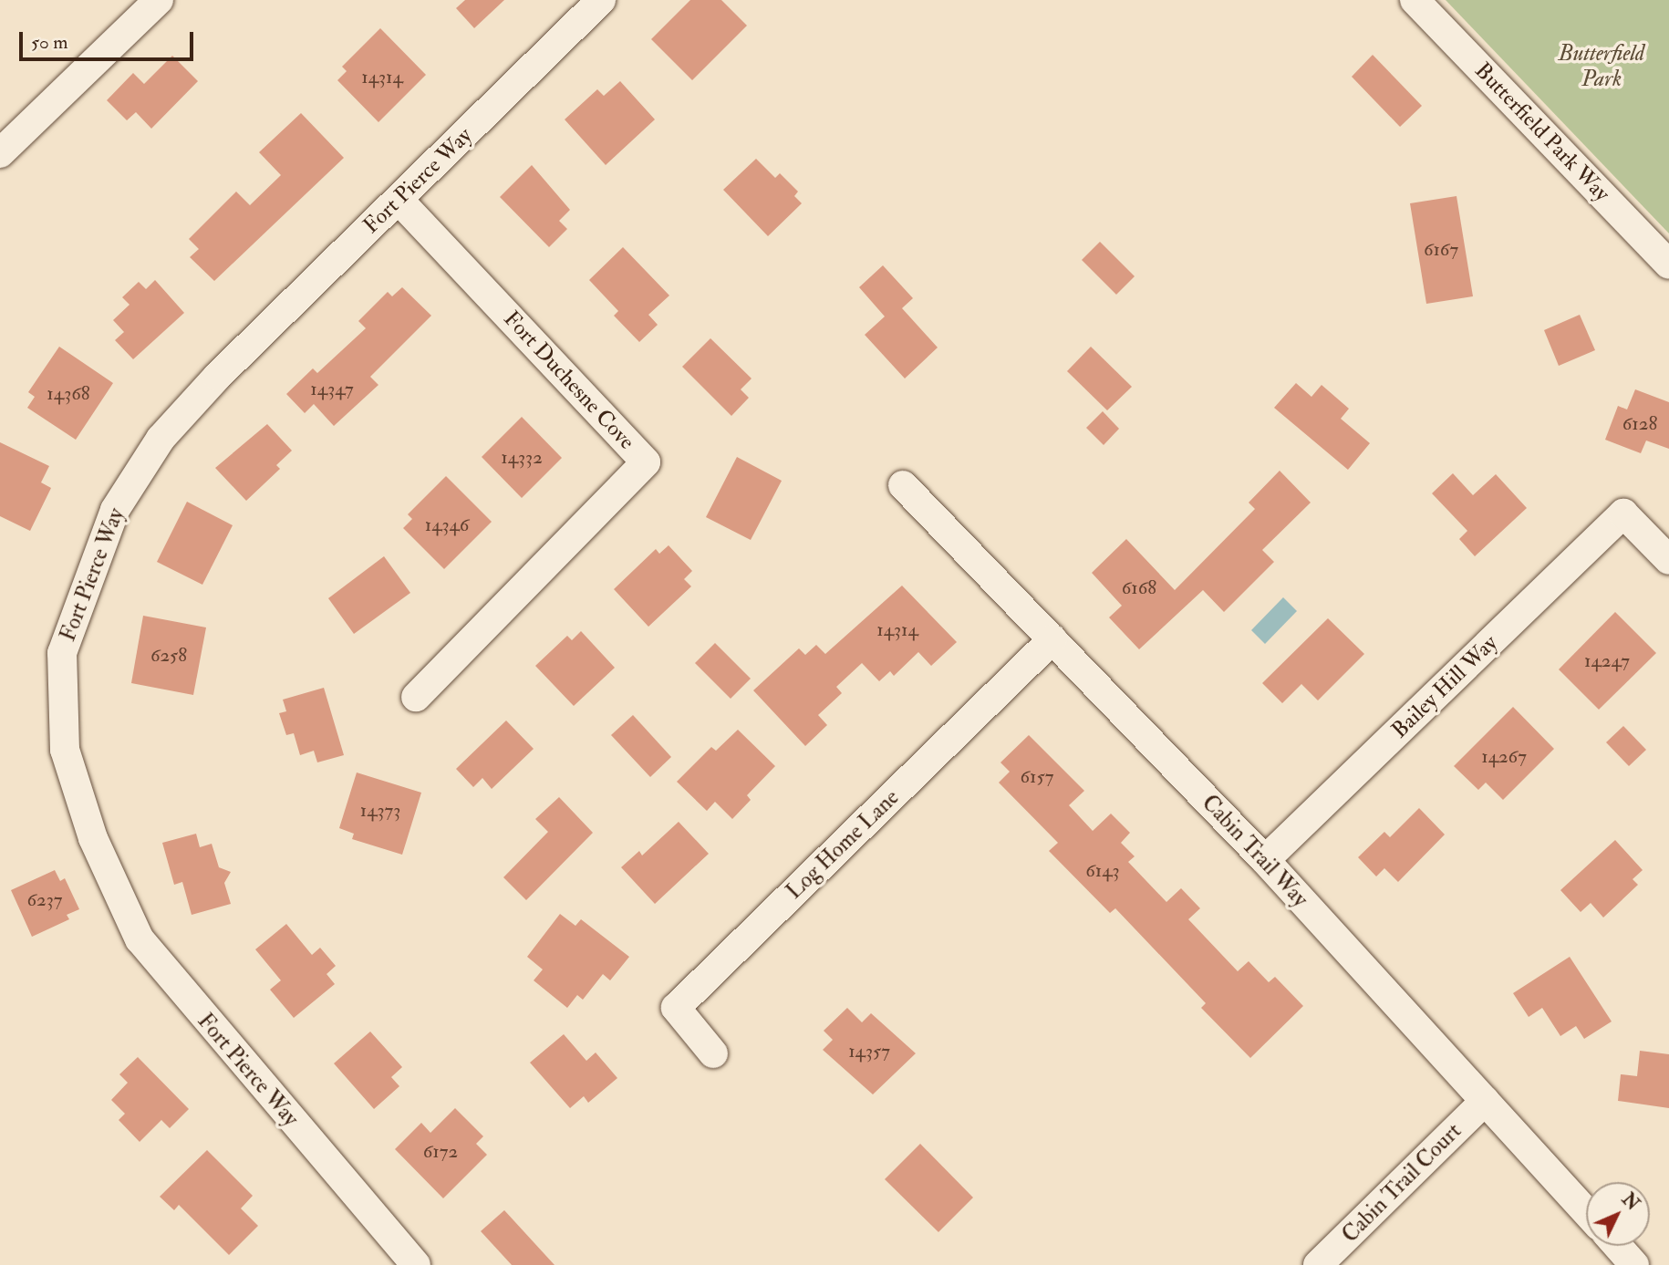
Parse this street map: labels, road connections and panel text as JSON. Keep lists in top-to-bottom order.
{
  "streets": {
    "street": [
      "Butterfield Park Way",
      "Fort Pierce Way",
      "Fort Duchesne Cove",
      "Bailey Hill Way",
      "Log Home Lane",
      "Cabin Trail Way",
      "Cabin Trail Court"
    ]
  },
  "crossings": [
    ["Fort Pierce Way", "Fort Duchesne Cove"],
    ["Bailey Hill Way", "Cabin Trail Way"],
    ["Log Home Lane", "Cabin Trail Way"],
    ["Cabin Trail Way", "Cabin Trail Court"]
  ],
  "parks": ["Butterfield Park"],
  "house_numbers": [
    "14314",
    "6167",
    "14347",
    "14368",
    "6128",
    "14332",
    "14346",
    "6168",
    "14314",
    "6258",
    "14247",
    "14267",
    "6157",
    "14373",
    "6143",
    "6237",
    "14357",
    "6172"
  ],
  "scale_bar": "50 m",
  "north": "top right"
}
